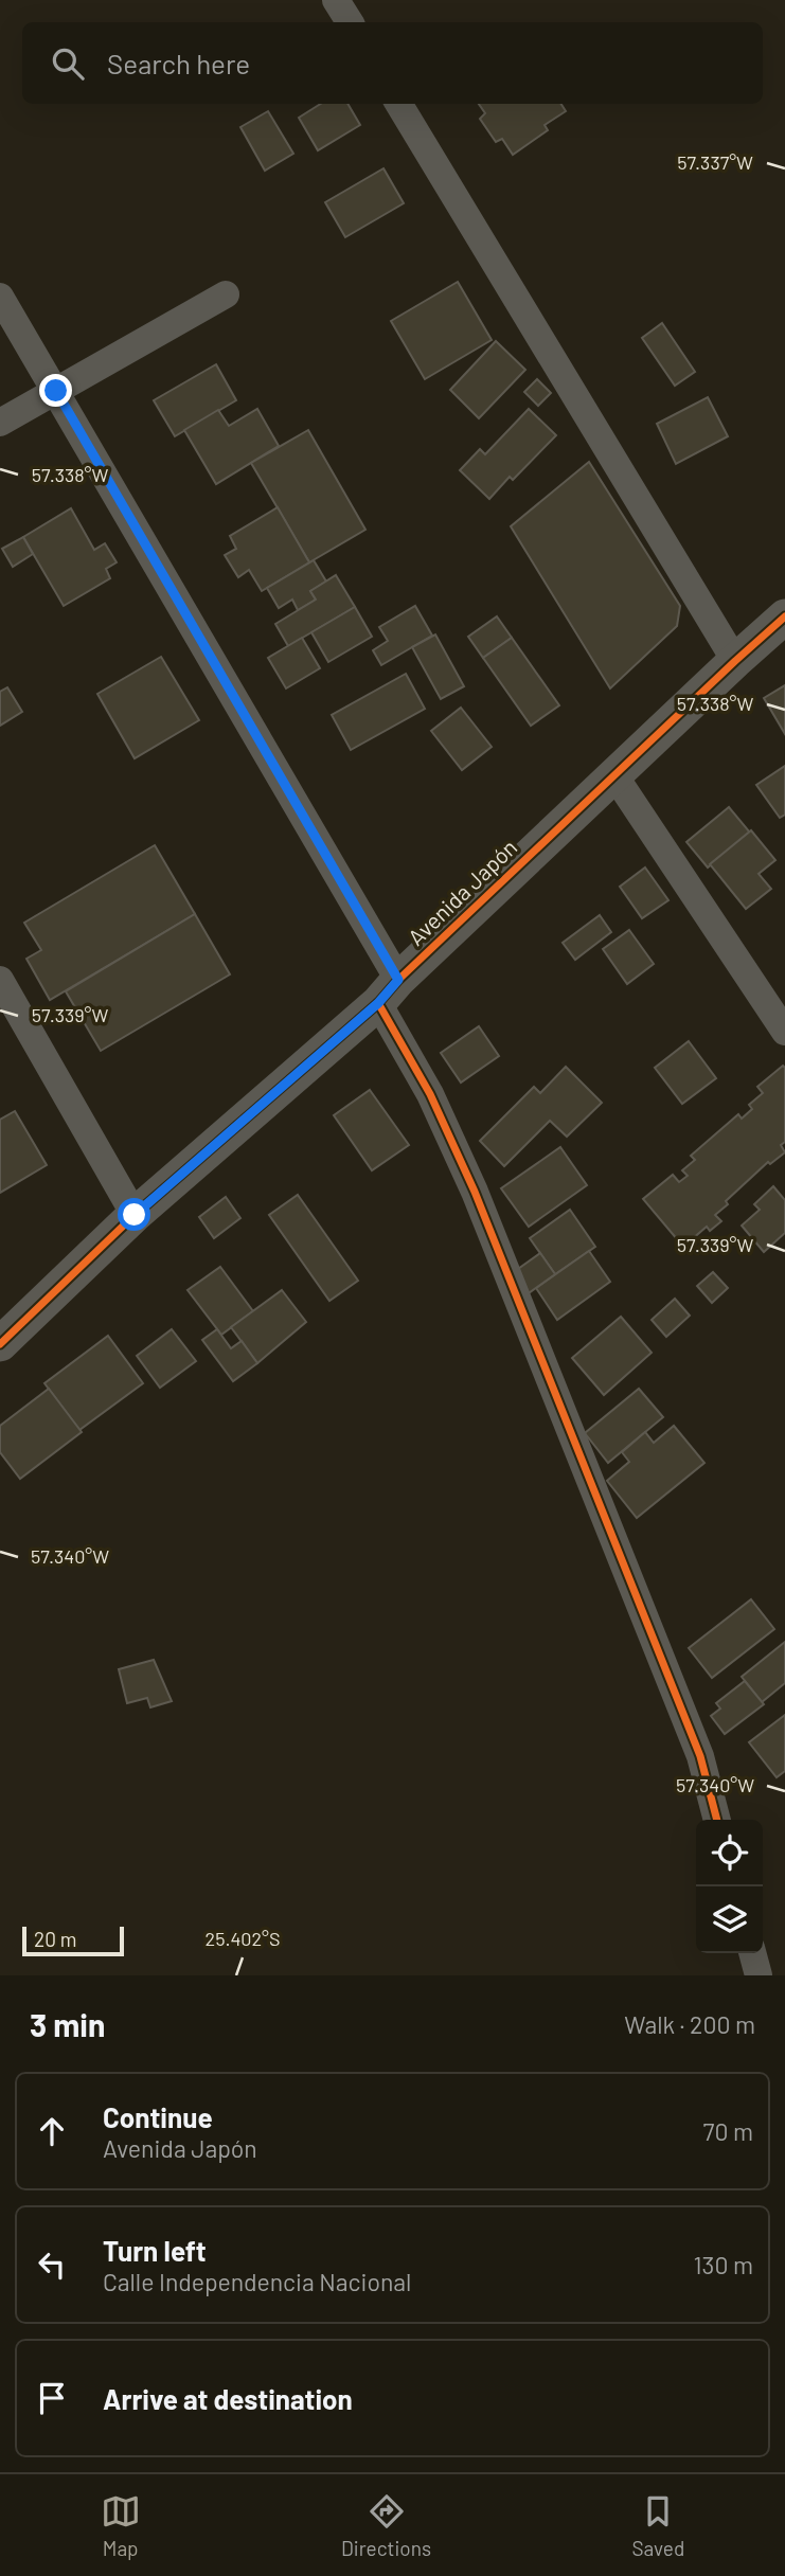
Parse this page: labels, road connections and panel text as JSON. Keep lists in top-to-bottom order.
{
  "streets": {
    "street": ["Avenida Japón"]
  },
  "scale_bar": "20 m",
  "page": {
    "search": "Search here",
    "scale": "20 m",
    "heading": ["3 min", "Walk · 200 m"],
    "list": [
      ["Continue", "Avenida Japón", "70 m"],
      ["Turn left", "Calle Independencia Nacional", "130 m"],
      "Arrive at destination"
    ],
    "nav": ["Map", "Directions", "Saved"]
  },
  "coordinates": [
    "57.337°W",
    "57.338°W",
    "57.339°W",
    "57.340°W",
    "25.402°S"
  ]
}
